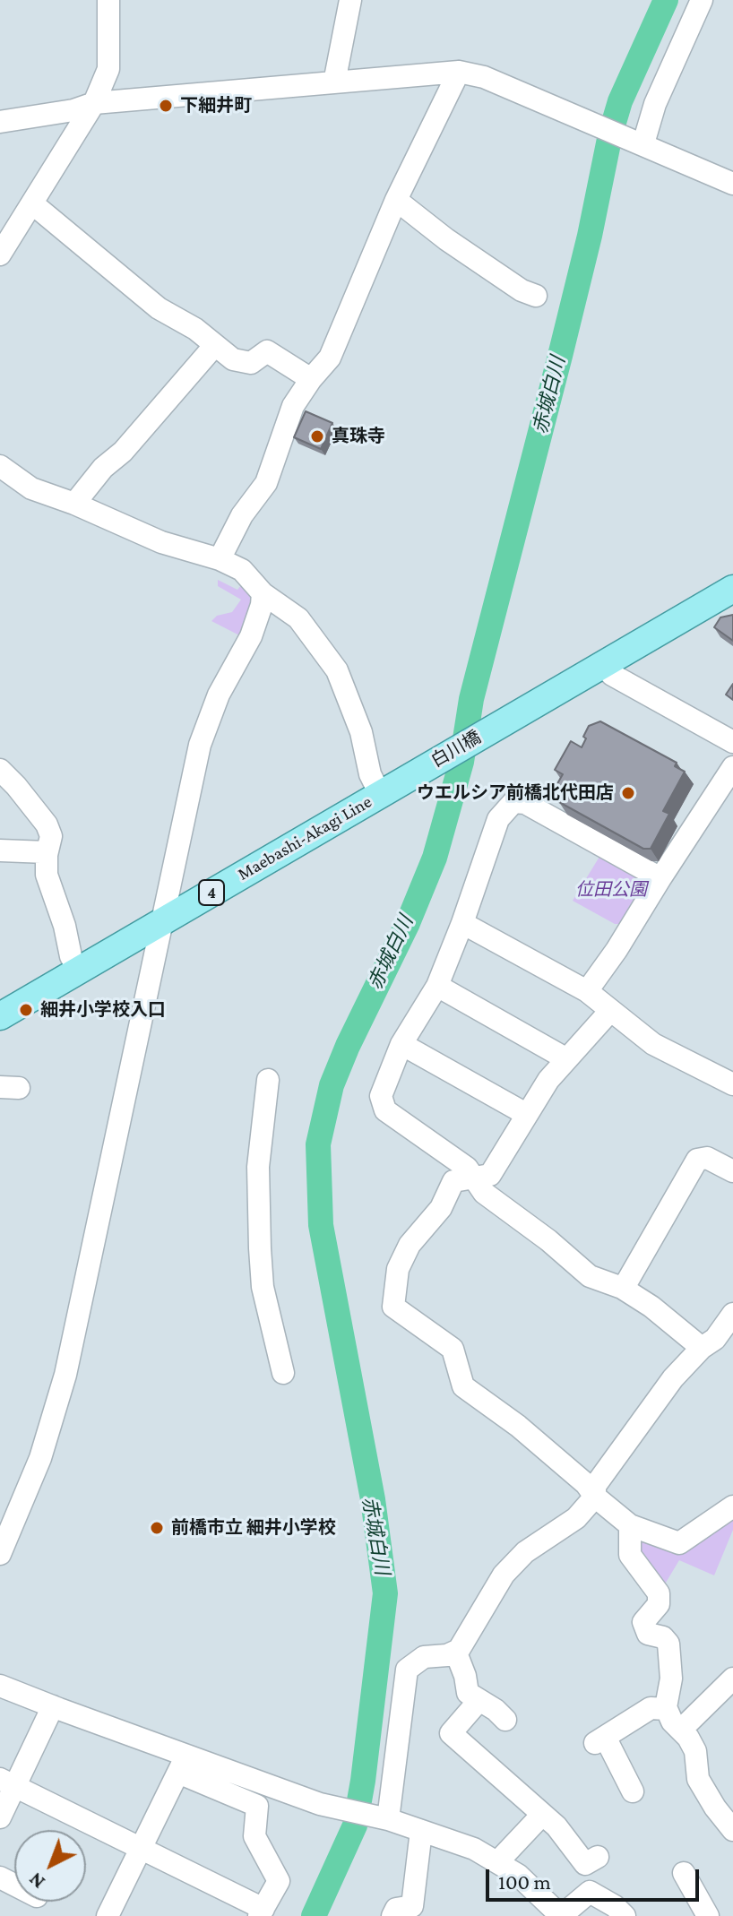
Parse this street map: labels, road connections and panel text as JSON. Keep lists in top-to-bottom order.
{
  "streets": {
    "main road": ["白川橋", "Maebashi-Akagi Line", "4"]
  },
  "crossings": [
    ["白川橋", "Maebashi-Akagi Line"],
    ["白川橋", "4"]
  ],
  "water": ["赤城白川"],
  "parks": ["位田公園"],
  "places": [
    "下細井町",
    "真珠寺",
    "ウエルシア前橋北代田店",
    "細井小学校入口",
    "前橋市立 細井小学校"
  ],
  "scale_bar": "100 m",
  "north": "bottom left"
}
